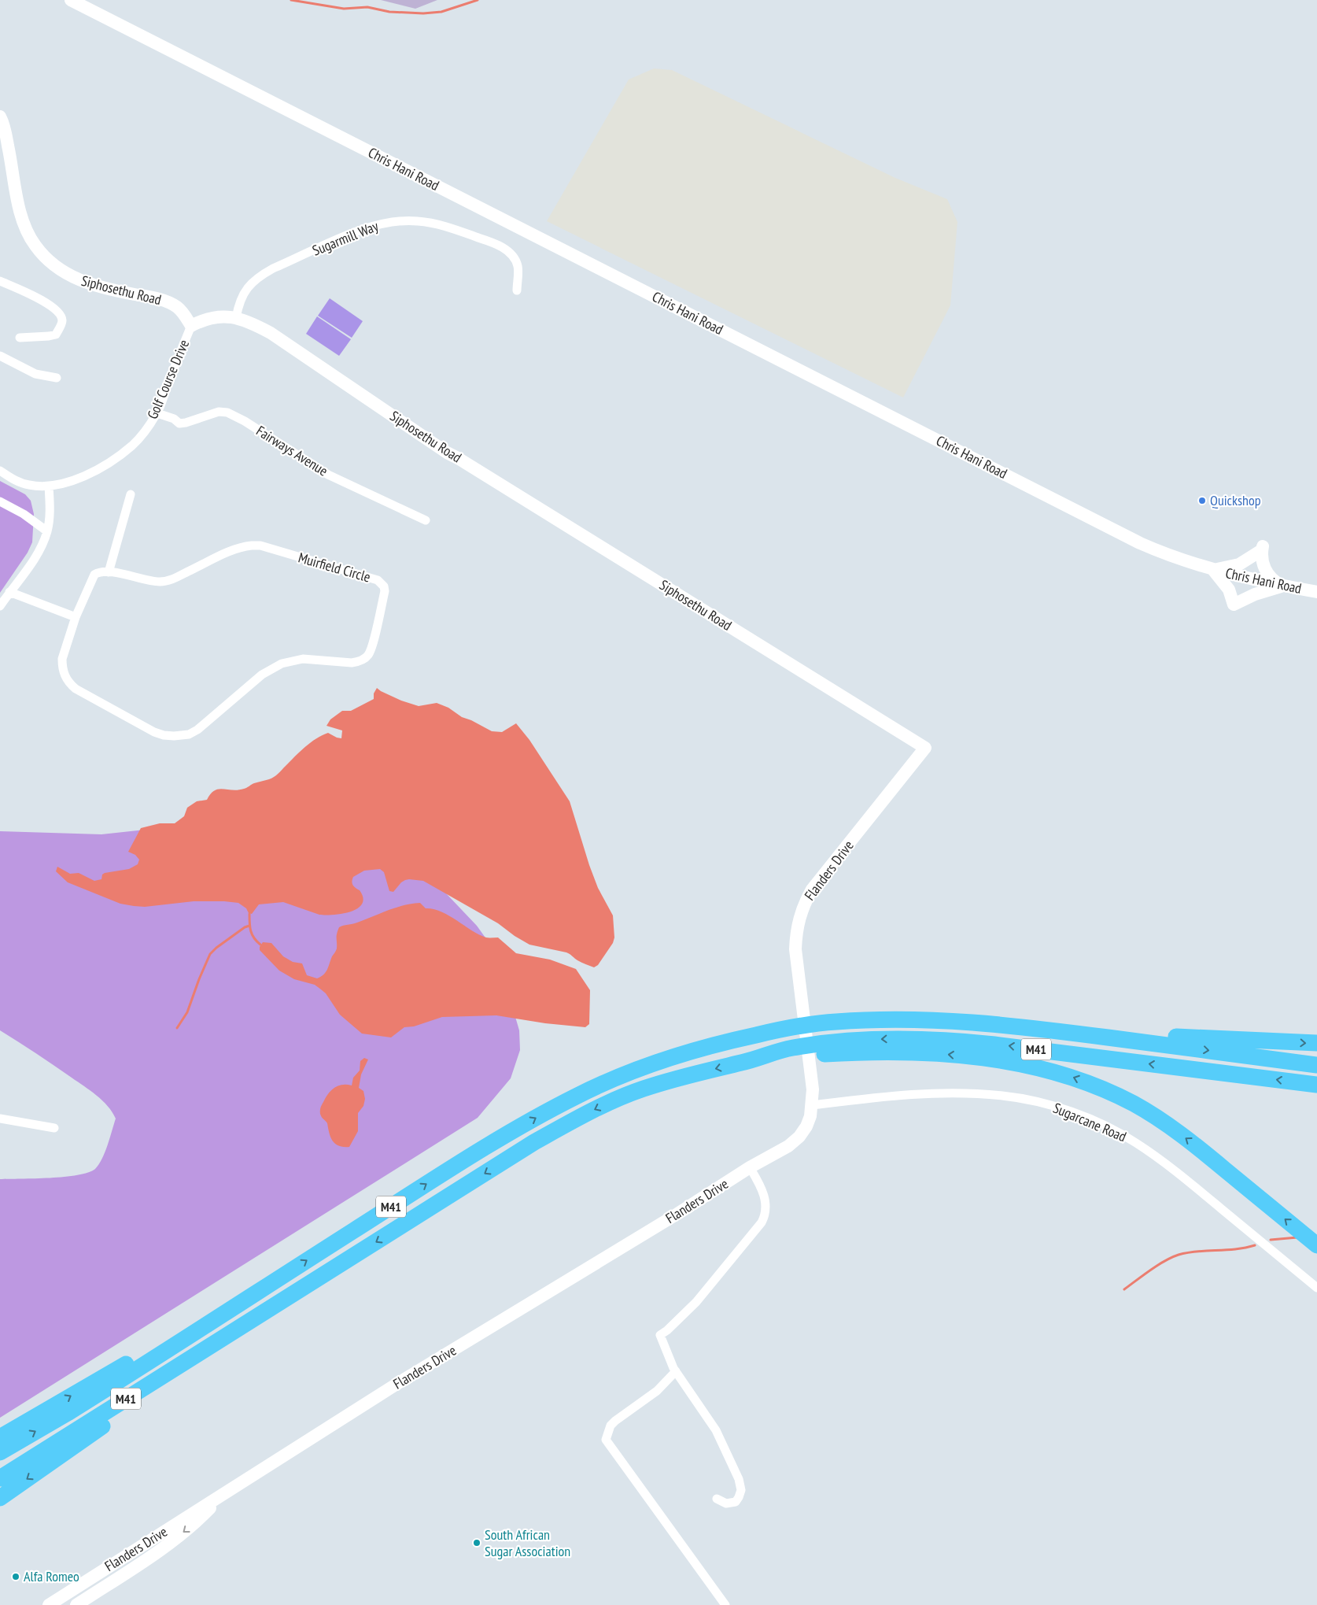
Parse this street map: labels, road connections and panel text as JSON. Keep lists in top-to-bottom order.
{
  "streets": {
    "highway": ["M41"],
    "street": [
      "Chris Hani Road",
      "Sugarmill Way",
      "Siphosethu Road",
      "Golf Course Drive",
      "Fairways Avenue",
      "Muirfield Circle",
      "Flanders Drive",
      "Sugarcane Road"
    ]
  },
  "crossings": [
    ["Sugarmill Way", "Siphosethu Road"],
    ["Siphosethu Road", "Golf Course Drive"],
    ["Siphosethu Road", "Flanders Drive"],
    ["Golf Course Drive", "Fairways Avenue"],
    ["Flanders Drive", "Sugarcane Road"]
  ],
  "places": ["Quickshop", "South African Sugar Association", "Alfa Romeo"]
}
